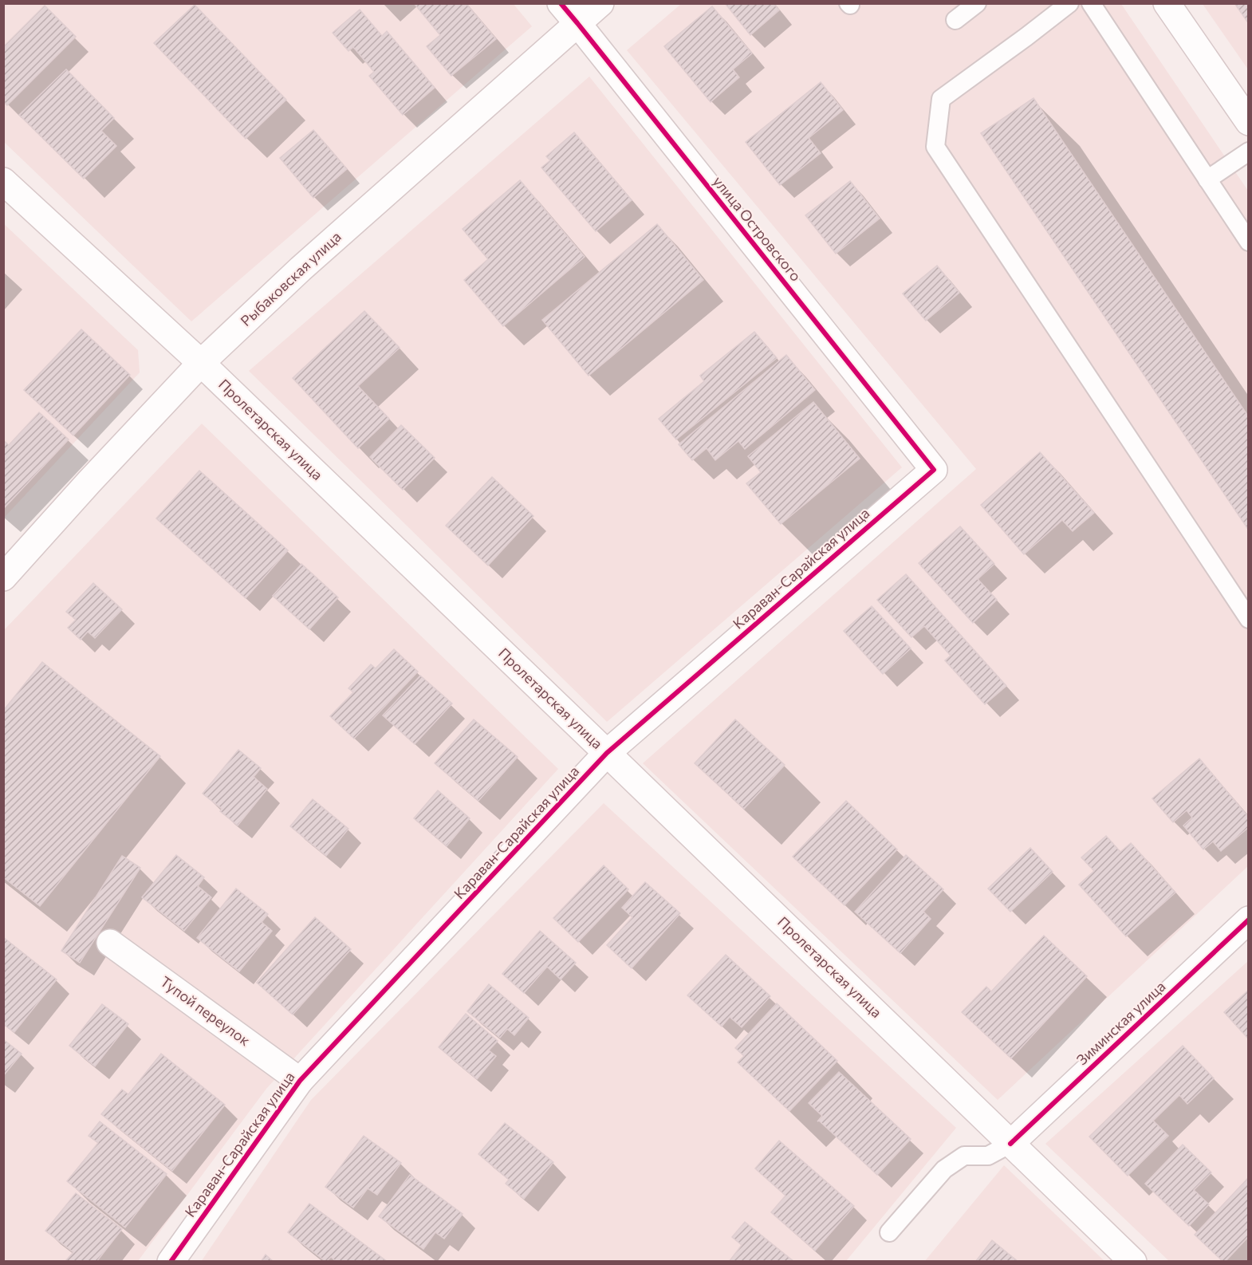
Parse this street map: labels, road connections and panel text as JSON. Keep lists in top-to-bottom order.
{
  "streets": {
    "main road": [
      "улица Островского",
      "Рыбаковская улица",
      "Пролетарская улица",
      "Караван-Сарайская улица",
      "Тупой переулок",
      "Зиминская улица"
    ]
  },
  "crossings": [
    ["улица Островского", "Рыбаковская улица"],
    ["улица Островского", "Караван-Сарайская улица"],
    ["Рыбаковская улица", "Пролетарская улица"],
    ["Пролетарская улица", "Караван-Сарайская улица"],
    ["Пролетарская улица", "Зиминская улица"],
    ["Караван-Сарайская улица", "Тупой переулок"]
  ]
}
